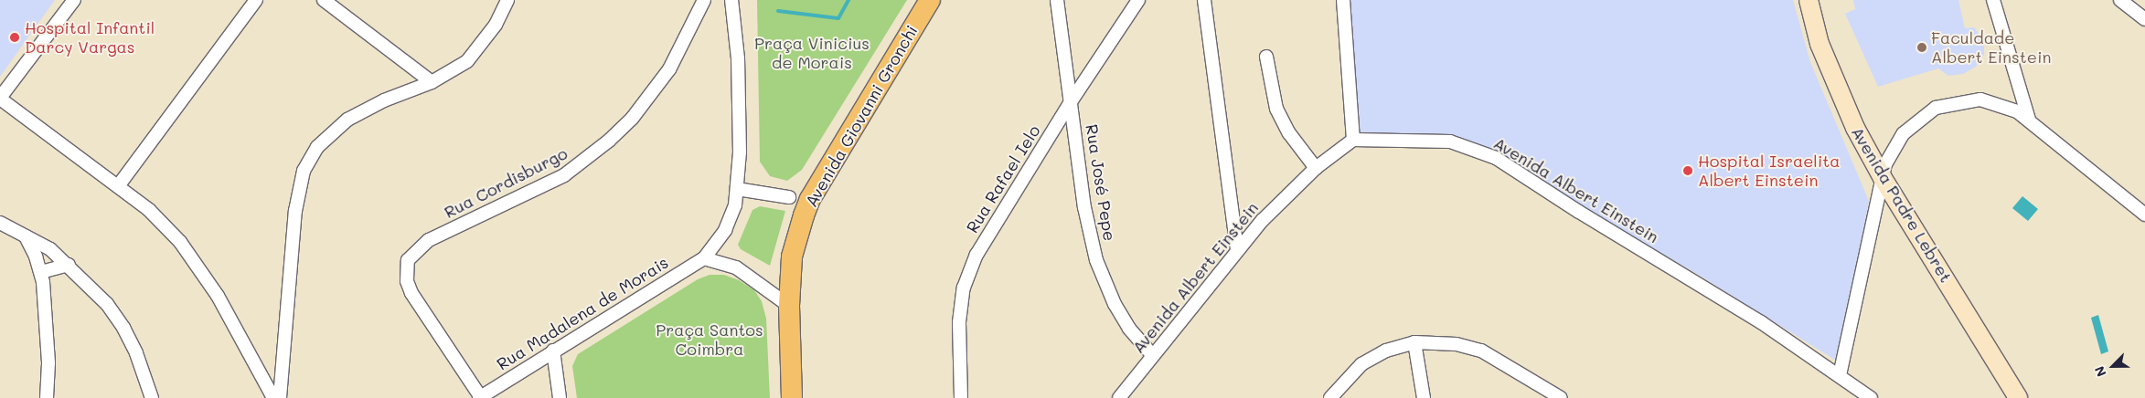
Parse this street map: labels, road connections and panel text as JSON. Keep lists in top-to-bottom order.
{
  "streets": {
    "main road": ["Avenida Giovanni Gronchi", "Avenida Padre Lebret"],
    "street": [
      "Rua Rafael Ielo",
      "Rua Cordisburgo",
      "Rua José Pepe",
      "Avenida Albert Einstein",
      "Rua Madalena de Morais"
    ]
  },
  "crossings": [
    ["Rua Rafael Ielo", "Rua José Pepe"],
    ["Rua Cordisburgo", "Rua Madalena de Morais"],
    ["Rua José Pepe", "Avenida Albert Einstein"]
  ],
  "parks": ["Praça Vinicius de Morais", "Praça Santos Coimbra"],
  "places": ["Hospital Infantil Darcy Vargas", "Faculdade Albert Einstein", "Hospital Israelita Albert Einstein"],
  "north": "bottom left"
}
